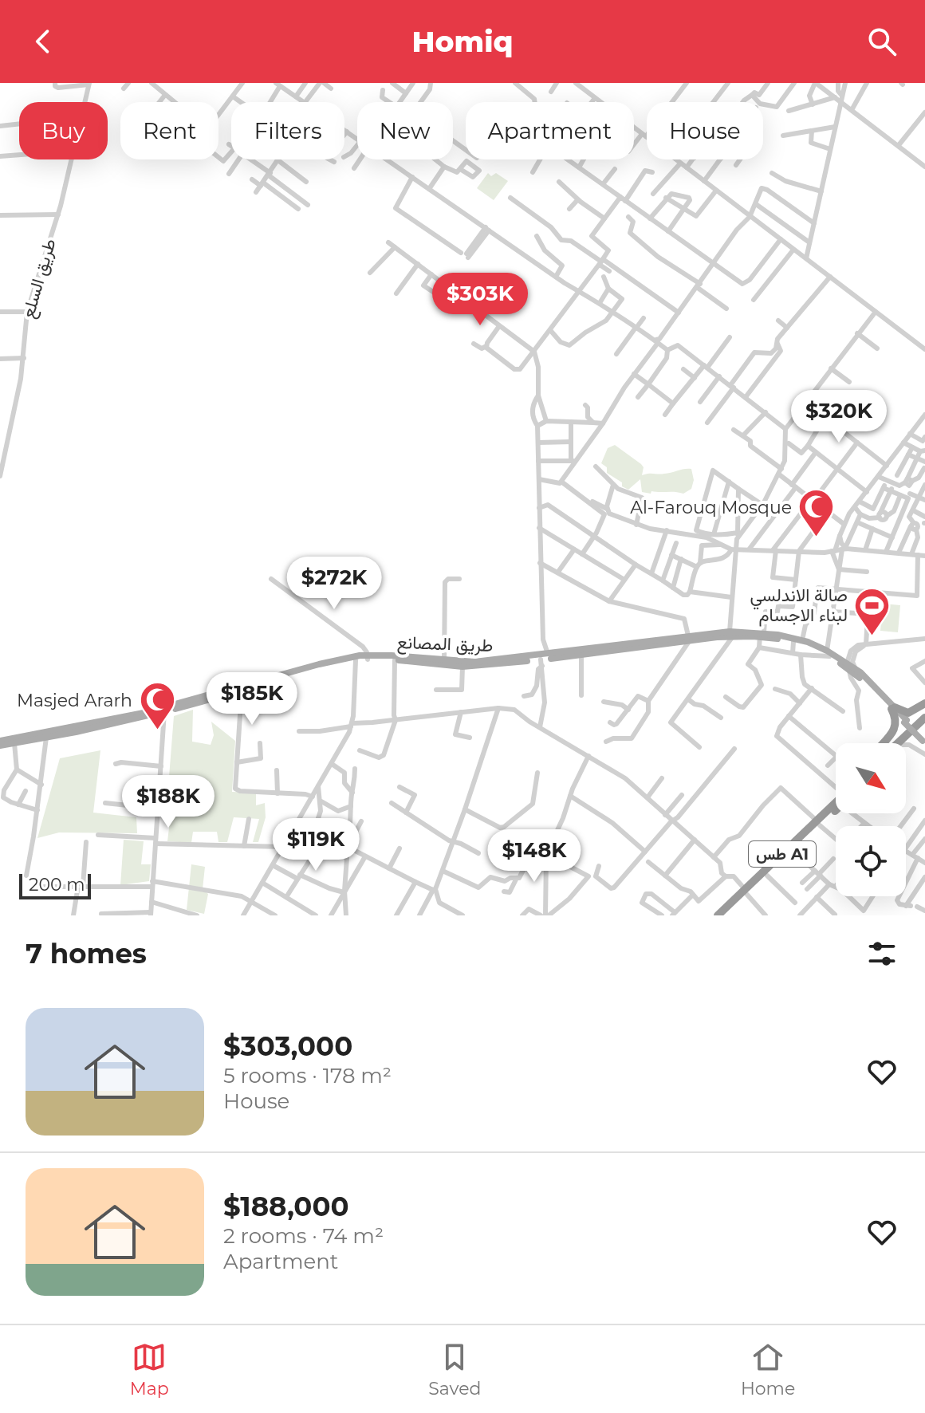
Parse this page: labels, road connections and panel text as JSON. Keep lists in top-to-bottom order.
{
  "streets": {
    "highway": ["طس A1"],
    "main road": ["طريق المصانع"],
    "street": ["طريق السلع"]
  },
  "places": {
    "mosque": ["Al-Farouq Mosque", "Masjed Ararh"],
    "sports": ["صالة الاندلسي لبناء الاجسام"]
  },
  "scale_bar": "200 m",
  "north": "bottom right",
  "page": {
    "header": "Homiq",
    "chip": [
      "Buy",
      "Rent",
      "Filters",
      "New",
      "Apartment",
      "House"
    ],
    "price": [
      "$303K",
      "$320K",
      "$272K",
      "$185K",
      "$188K",
      "$119K",
      "$148K"
    ],
    "scale": "200 m",
    "heading": "7 homes",
    "list": [
      {
        "name": "$303,000",
        "note": "5 rooms · 178 m² · House"
      },
      {
        "name": "$188,000",
        "note": "2 rooms · 74 m² · Apartment"
      }
    ],
    "tabs": ["Map", "Saved", "Home"]
  }
}
